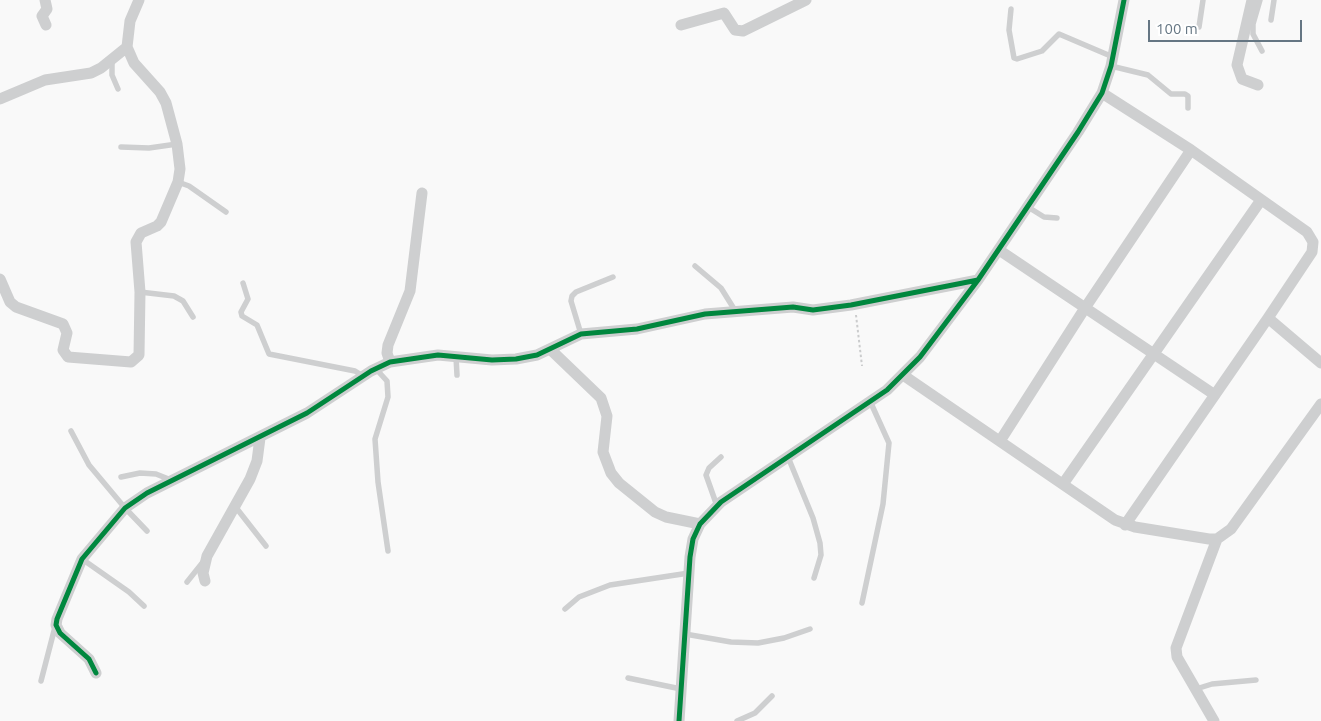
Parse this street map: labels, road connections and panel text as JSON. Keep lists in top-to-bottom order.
{
  "scale_bar": "100 m"
}
